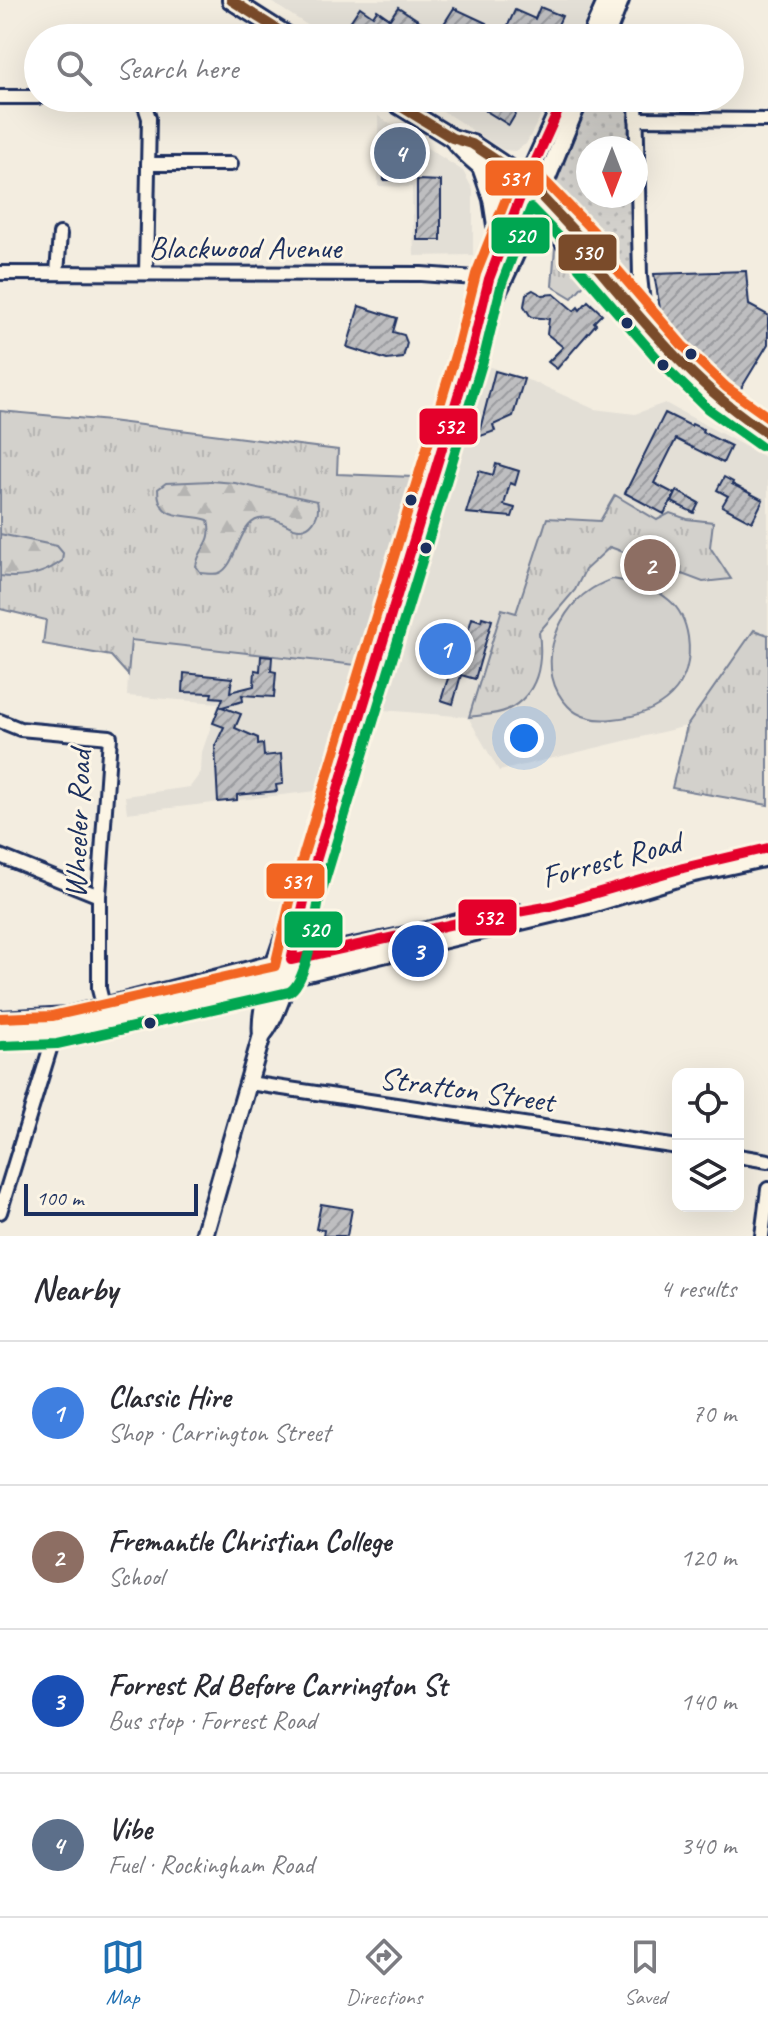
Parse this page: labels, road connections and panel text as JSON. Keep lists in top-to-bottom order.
{
  "streets": {
    "main road": ["Forrest Road"],
    "street": ["Blackwood Avenue", "Wheeler Road", "Stratton Street"]
  },
  "crossings": [
    ["Wheeler Road", "Forrest Road"]
  ],
  "lines": [
    "transit line 530",
    "transit line 532",
    "transit line 531",
    "transit line 520"
  ],
  "scale_bar": "100 m",
  "north": "bottom",
  "page": {
    "search": "Search here",
    "pins": [
      "4",
      "2",
      "1",
      "3"
    ],
    "scale": "100 m",
    "heading": ["Nearby", "4 results"],
    "list": [
      {
        "mark": "1",
        "name": "Classic Hire",
        "note": "Shop · Carrington Street",
        "value": "70 m"
      },
      {
        "mark": "2",
        "name": "Fremantle Christian College",
        "note": "School",
        "value": "120 m"
      },
      {
        "mark": "3",
        "name": "Forrest Rd Before Carrington St",
        "note": "Bus stop · Forrest Road",
        "value": "140 m"
      },
      {
        "mark": "4",
        "name": "Vibe",
        "note": "Fuel · Rockingham Road",
        "value": "340 m"
      }
    ],
    "nav": ["Map", "Directions", "Saved"]
  }
}
